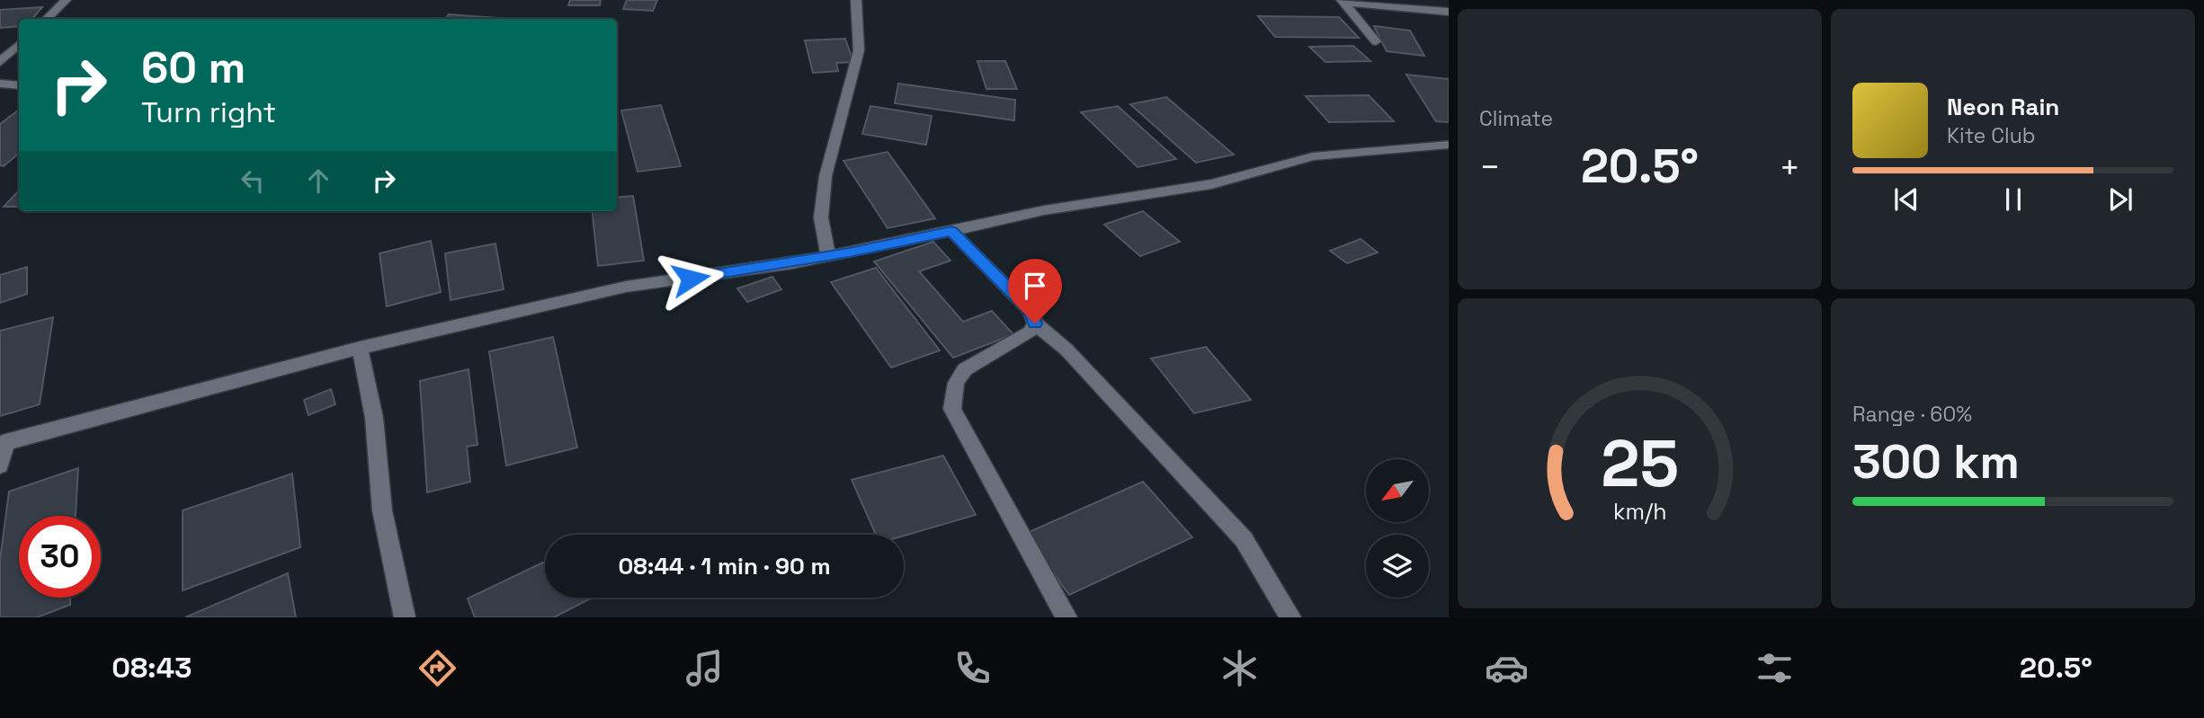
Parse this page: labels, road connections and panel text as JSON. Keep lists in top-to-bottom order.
{
  "north": "bottom left",
  "page": {
    "tile": [
      "Climate",
      ["Range · 60%", "300 km"]
    ],
    "turn": ["60 m", "Turn right"],
    "song": ["Neon Rain", "Kite Club"],
    "heat": ["−", "20.5°", "+"],
    "limit": "30",
    "trip": "08:44 · 1 min · 90 m",
    "tabs": ["08:43", "20.5°"],
    "gauge": ["25", "km/h"]
  }
}
